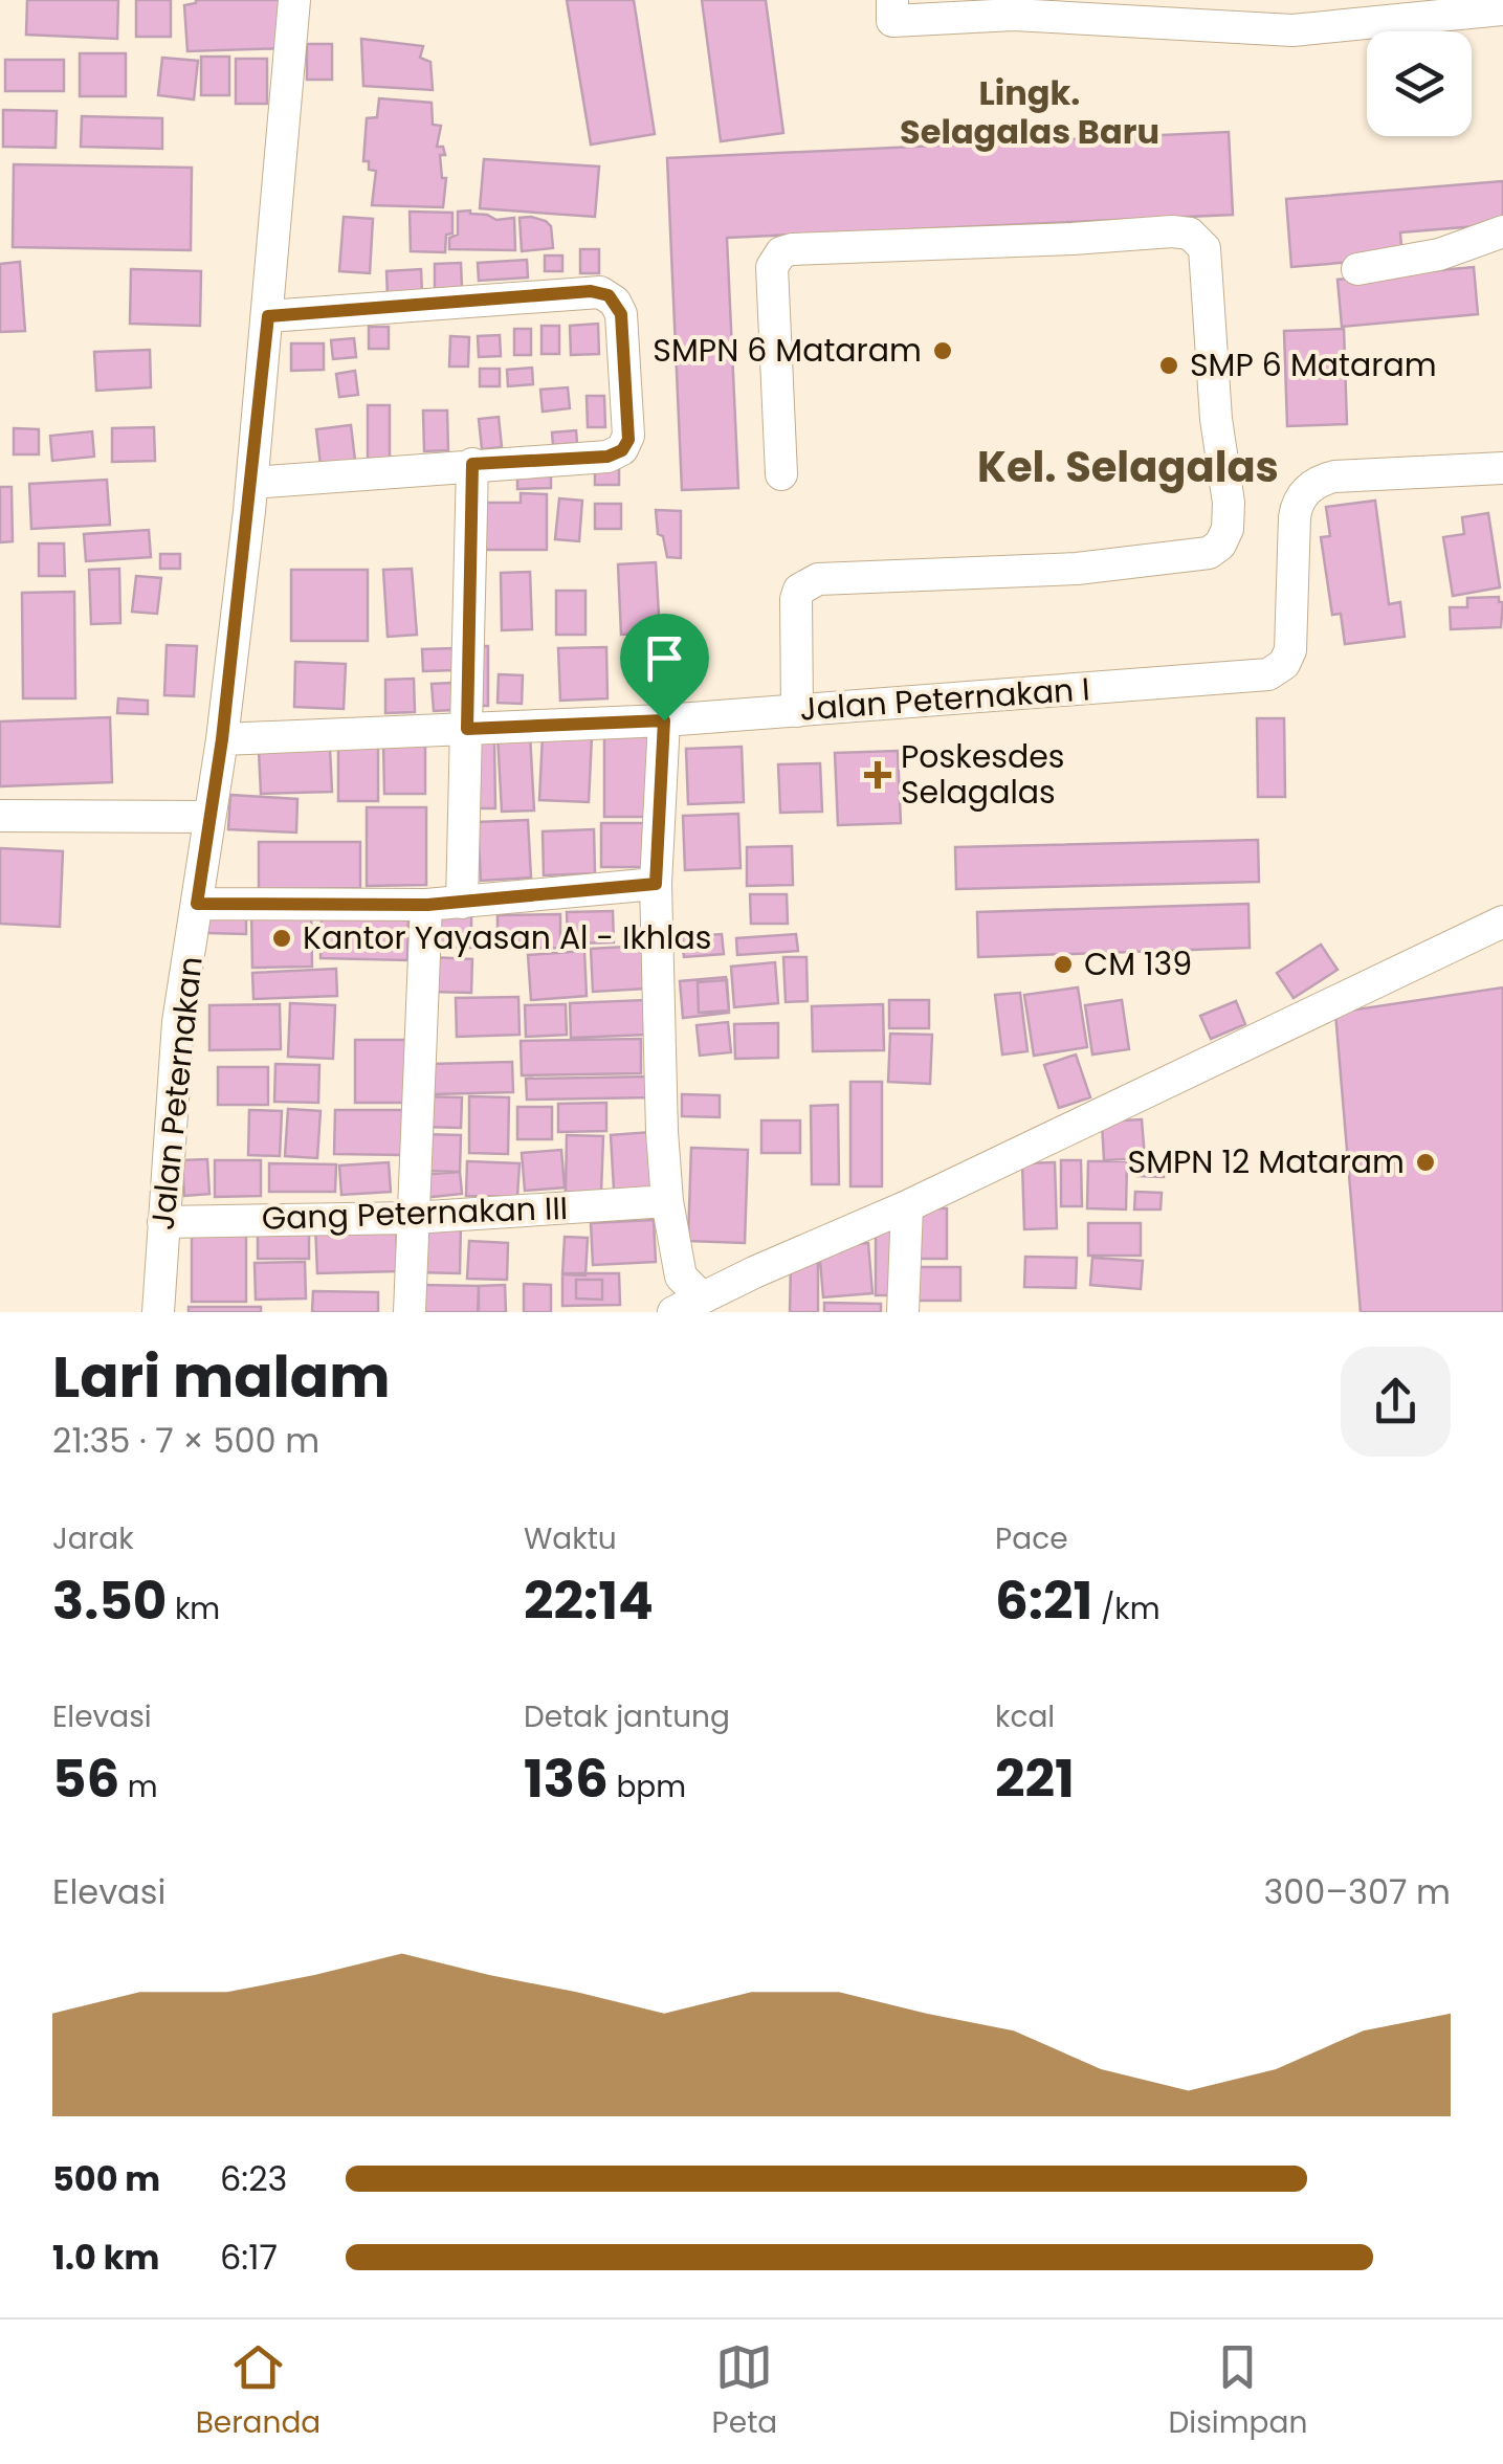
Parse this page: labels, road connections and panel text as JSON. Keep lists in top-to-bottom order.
{
  "streets": {
    "street": ["Jalan Peternakan I", "Jalan Peternakan", "Gang Peternakan III"]
  },
  "crossings": [
    ["Jalan Peternakan I", "Jalan Peternakan"],
    ["Jalan Peternakan", "Gang Peternakan III"]
  ],
  "districts": ["Lingk. Selagalas Baru", "Kel. Selagalas"],
  "places": {
    "other": [
      "SMPN 6 Mataram",
      "SMP 6 Mataram",
      "Kantor Yayasan Al - Ikhlas",
      "CM 139",
      "SMPN 12 Mataram"
    ],
    "health": ["Poskesdes Selagalas"]
  },
  "page": {
    "heading": ["Lari malam", "21:35 · 7 × 500 m"],
    "stats": [
      ["Jarak", "3.50 km"],
      ["Waktu", "22:14"],
      ["Pace", "6:21 /km"],
      ["Elevasi", "56 m"],
      ["Detak jantung", "136 bpm"],
      ["kcal", "221"]
    ],
    "chart": ["Elevasi", "300–307 m"],
    "list": [
      {
        "name": "500 m",
        "note": "6:23"
      },
      {
        "name": "1.0 km",
        "note": "6:17"
      }
    ],
    "tabs": ["Beranda", "Peta", "Disimpan"]
  }
}
